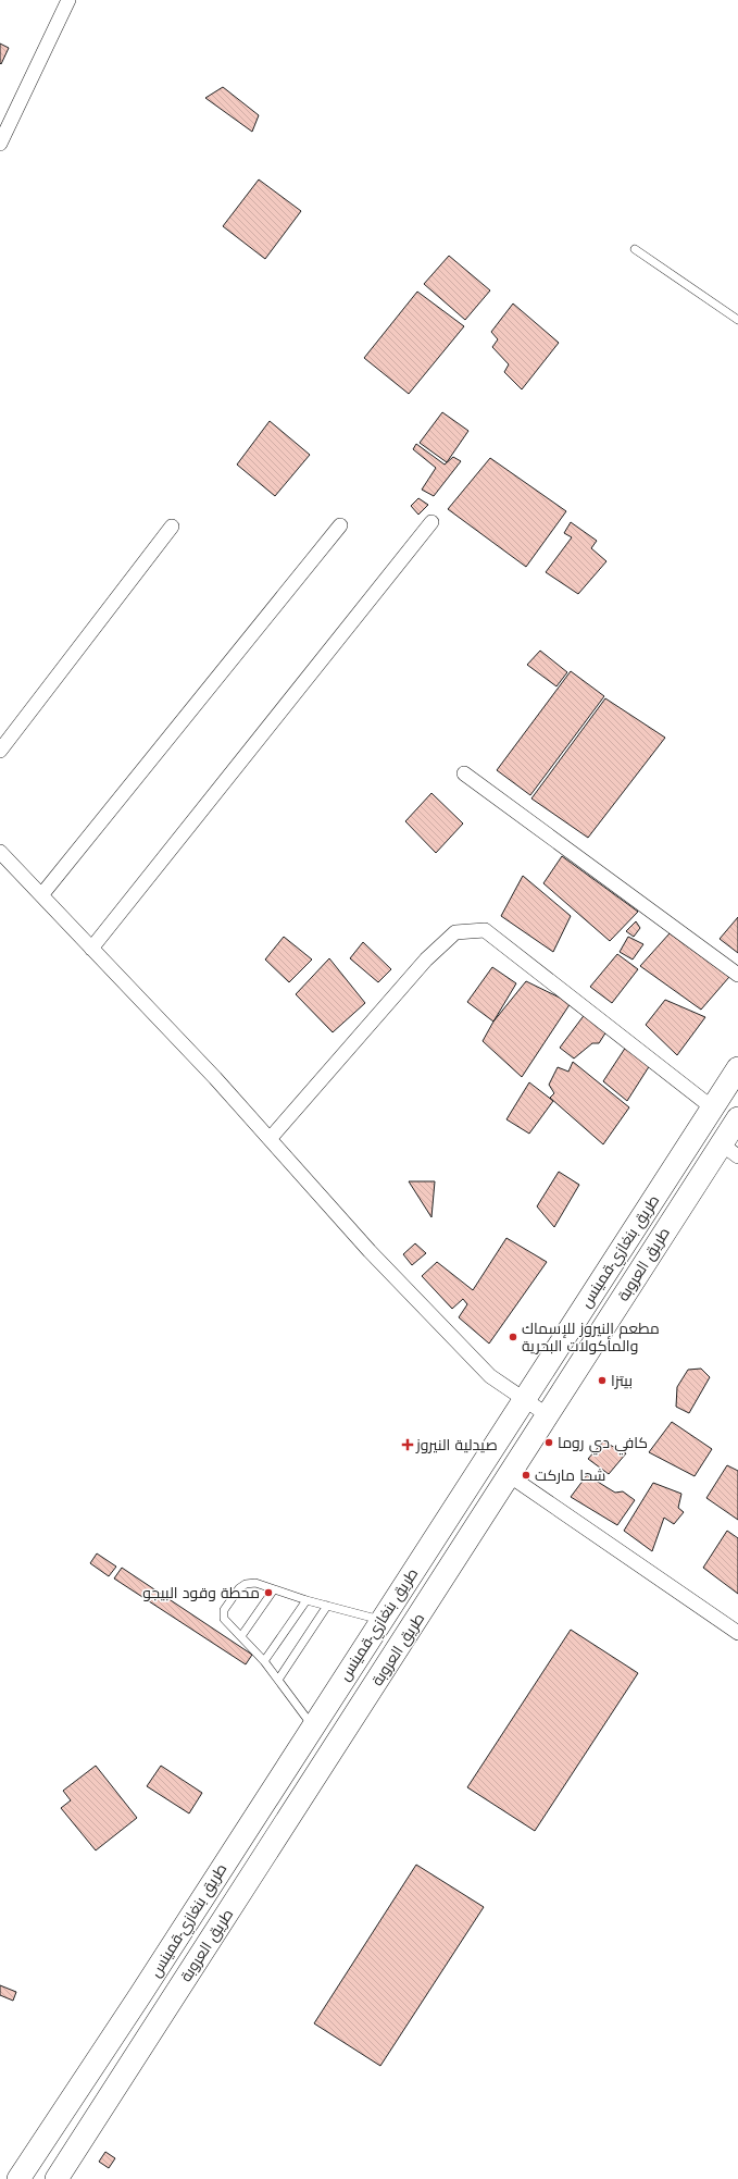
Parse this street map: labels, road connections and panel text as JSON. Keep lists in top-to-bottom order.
{
  "streets": {
    "main road": ["طريق بنغازي-قمينس", "طريق العروبة"]
  },
  "places": {
    "other": [
      "مطعم النيروز للإسماك والمأكولات البحرية",
      "بيتزا",
      "كافي دي روما",
      "شحا ماركت",
      "محطة وقود البيجو"
    ],
    "health": ["صيدلية النيروز"]
  }
}
